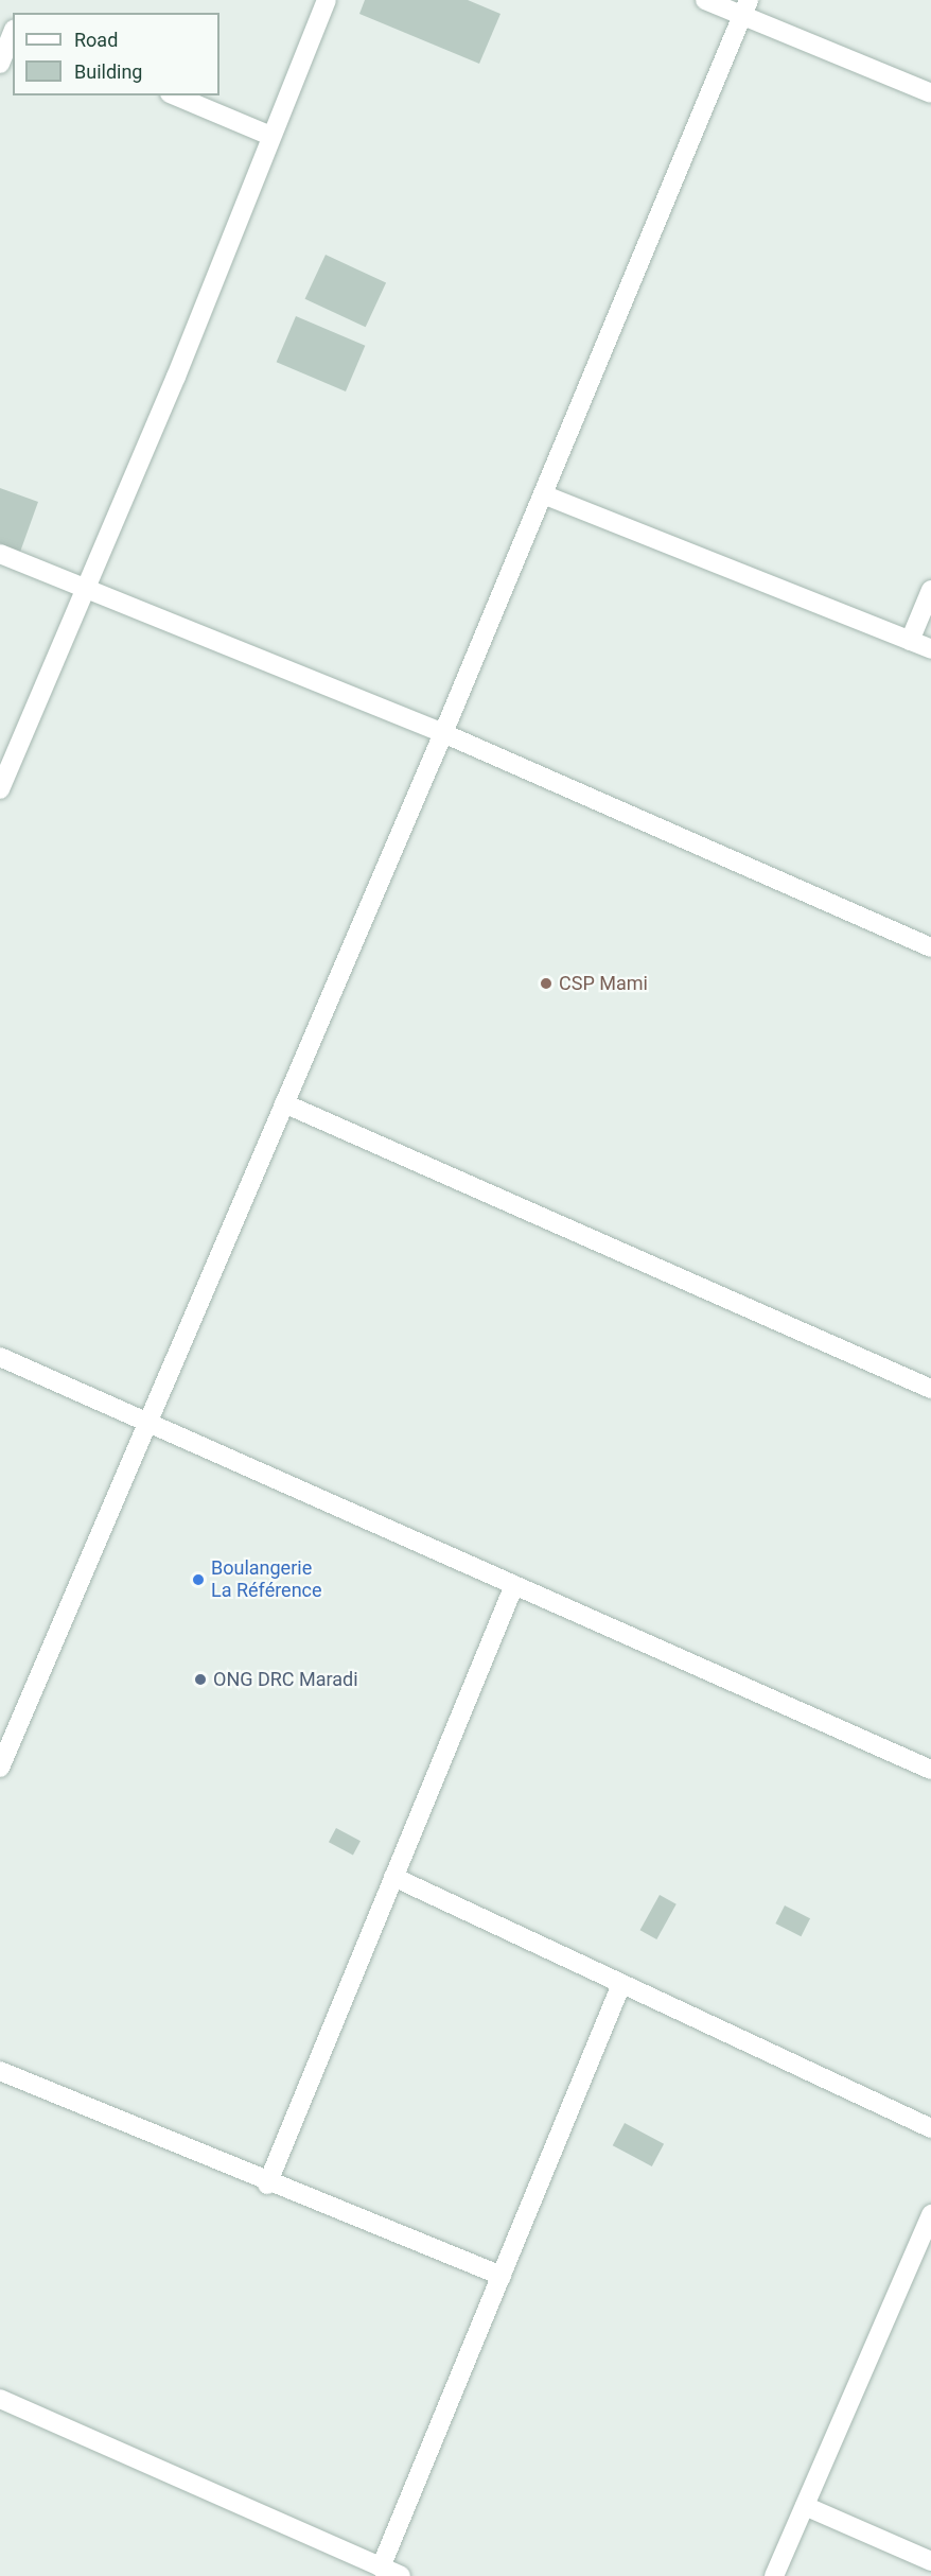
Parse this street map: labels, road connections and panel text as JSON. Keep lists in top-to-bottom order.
{
  "places": ["CSP Mami", "Boulangerie La Référence", "ONG DRC Maradi"],
  "legend": ["Road", "Building"]
}
